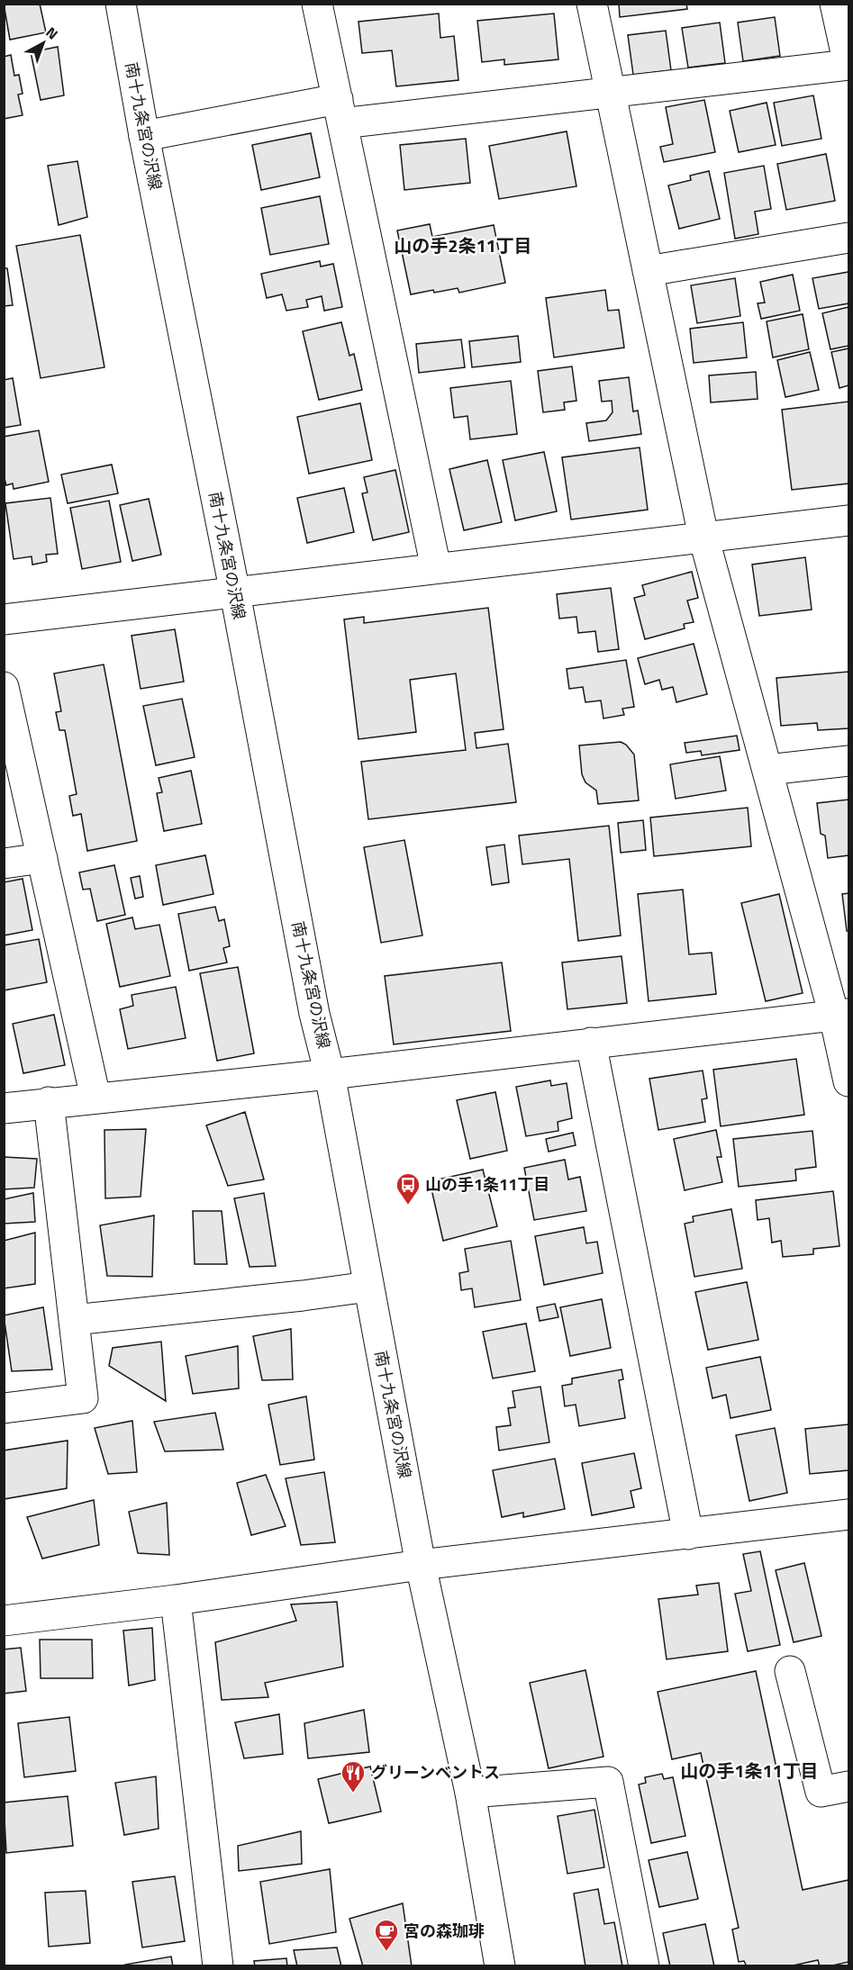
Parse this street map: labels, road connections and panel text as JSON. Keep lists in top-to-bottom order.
{
  "streets": {
    "street": ["南十九条宮の沢線"]
  },
  "districts": ["山の手2条11丁目", "山の手1条11丁目"],
  "places": {
    "bus stop": ["山の手1条11丁目"],
    "restaurant": ["グリーンベントス"],
    "cafe": ["宮の森珈琲"]
  },
  "north": "top right"
}
